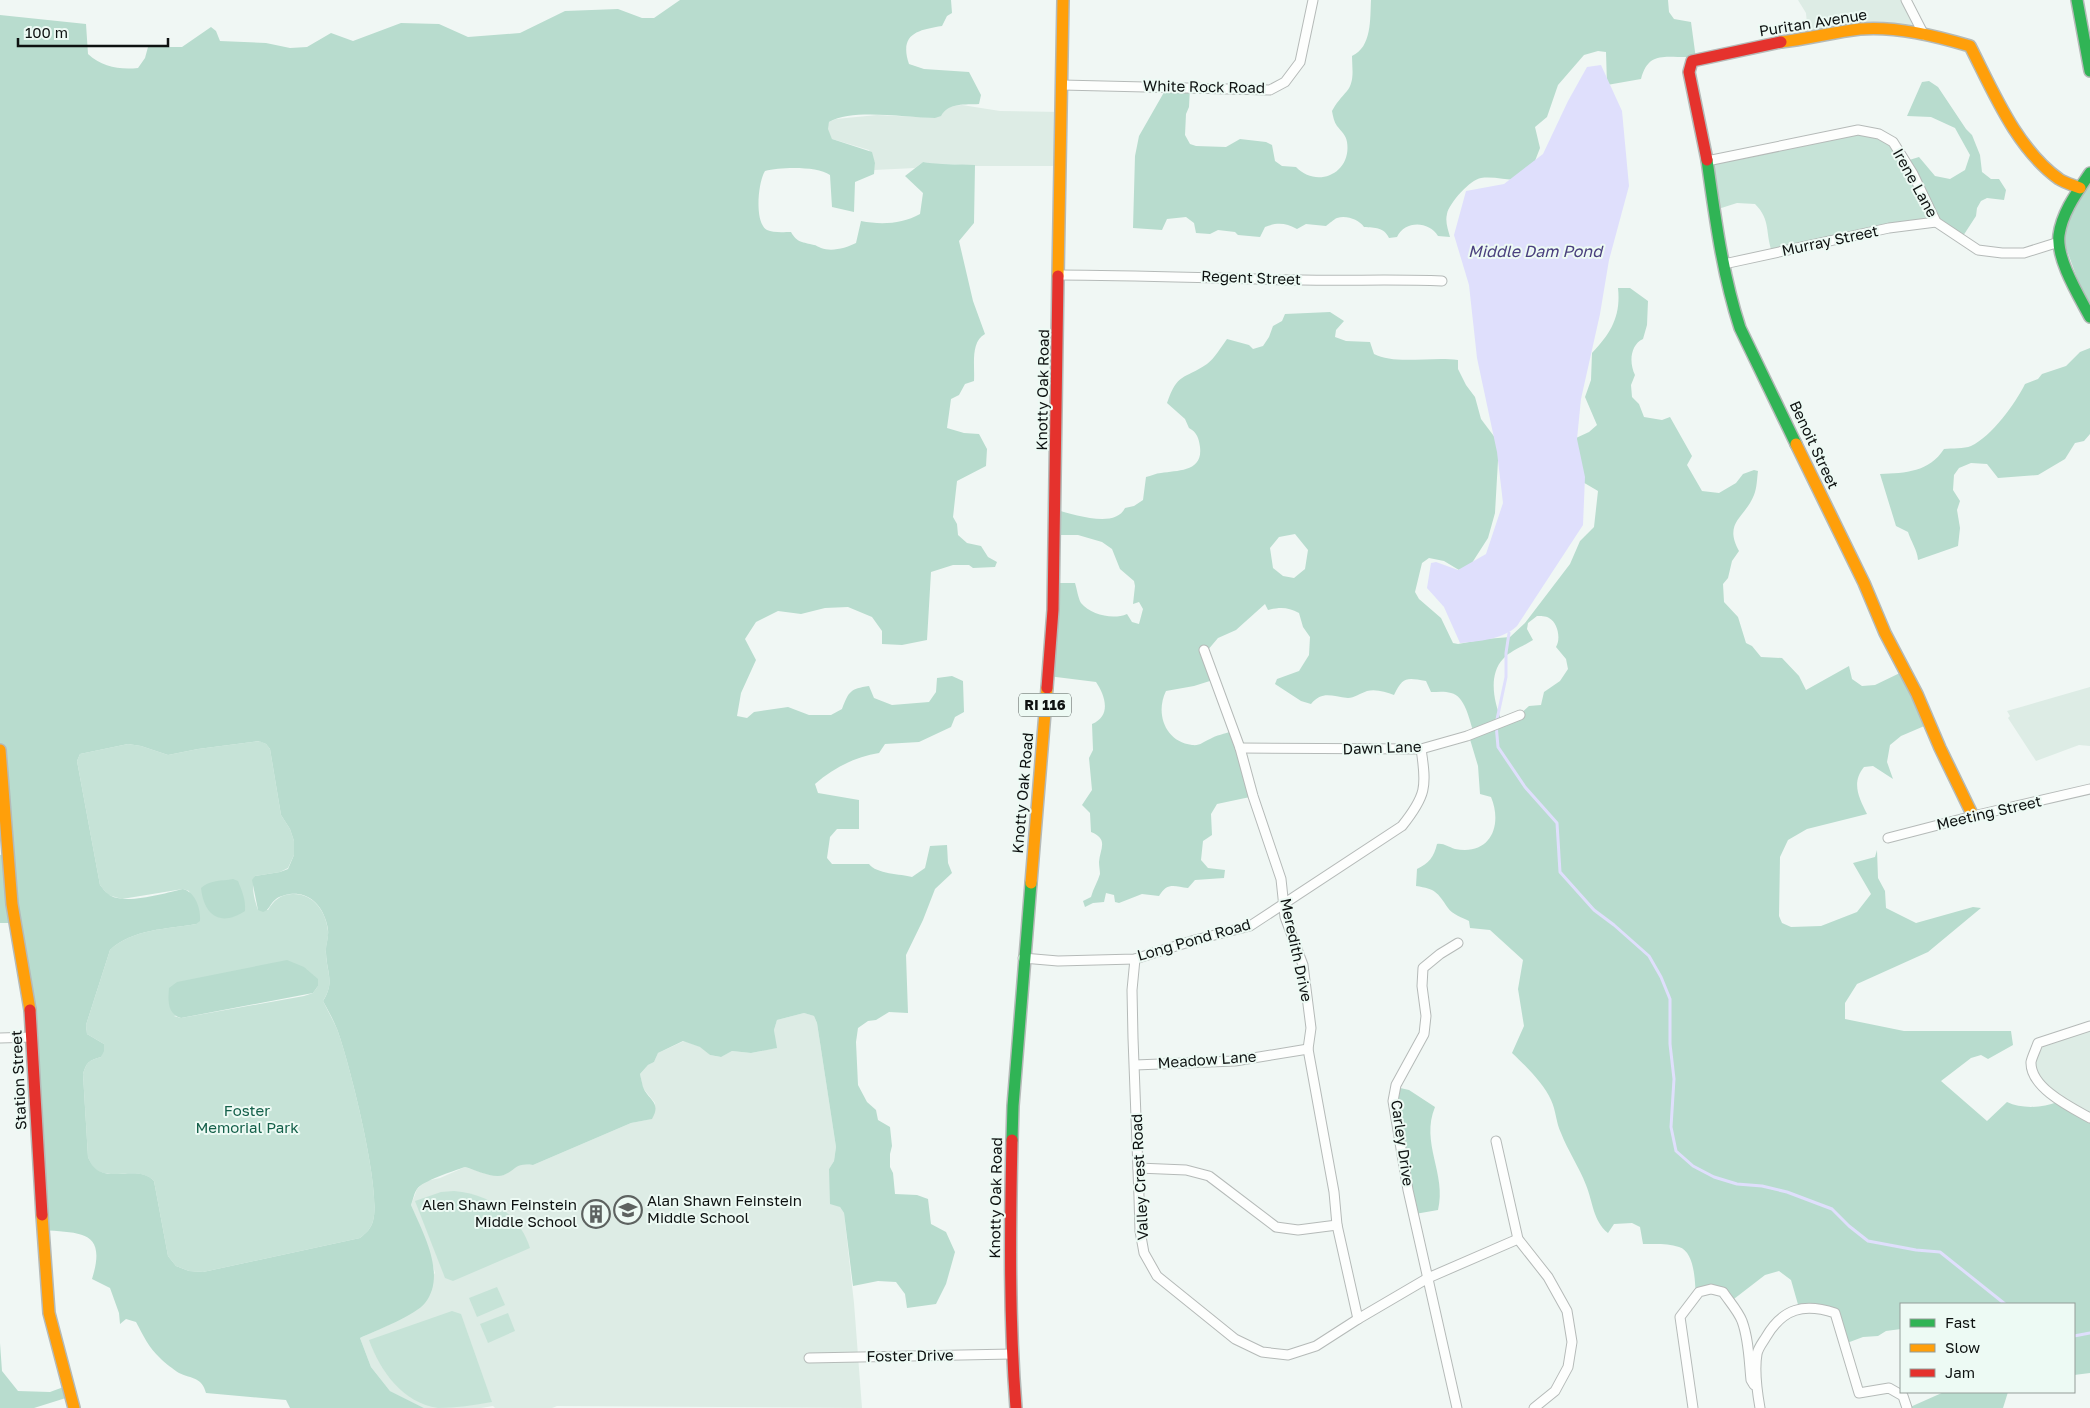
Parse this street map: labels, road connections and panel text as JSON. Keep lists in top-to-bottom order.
{
  "streets": {
    "street": [
      "Puritan Avenue",
      "White Rock Road",
      "Irene Lane",
      "Murray Street",
      "Regent Street",
      "Knotty Oak Road",
      "Benoit Street",
      "RI 116",
      "Dawn Lane",
      "Meeting Street",
      "Long Pond Road",
      "Meredith Drive",
      "Meadow Lane",
      "Station Street",
      "Carley Drive",
      "Valley Crest Road",
      "Foster Drive"
    ]
  },
  "crossings": [
    ["Puritan Avenue", "Benoit Street"],
    ["White Rock Road", "Knotty Oak Road"],
    ["Irene Lane", "Murray Street"],
    ["Irene Lane", "Benoit Street"],
    ["Murray Street", "Benoit Street"],
    ["Regent Street", "Knotty Oak Road"],
    ["Knotty Oak Road", "Long Pond Road"],
    ["Knotty Oak Road", "Foster Drive"],
    ["Benoit Street", "Meeting Street"],
    ["Dawn Lane", "Long Pond Road"],
    ["Dawn Lane", "Meredith Drive"],
    ["Long Pond Road", "Meredith Drive"],
    ["Long Pond Road", "Valley Crest Road"],
    ["Meredith Drive", "Meadow Lane"],
    ["Meredith Drive", "Valley Crest Road"],
    ["Meadow Lane", "Valley Crest Road"],
    ["Carley Drive", "Valley Crest Road"]
  ],
  "water": ["Middle Dam Pond"],
  "parks": ["Foster Memorial Park"],
  "places": {
    "school or university": ["Alan Shawn Feinstein Middle School"],
    "building": ["Alen Shawn Feinstein Middle School"]
  },
  "legend": ["Fast", "Slow", "Jam"],
  "scale_bar": "100 m"
}
